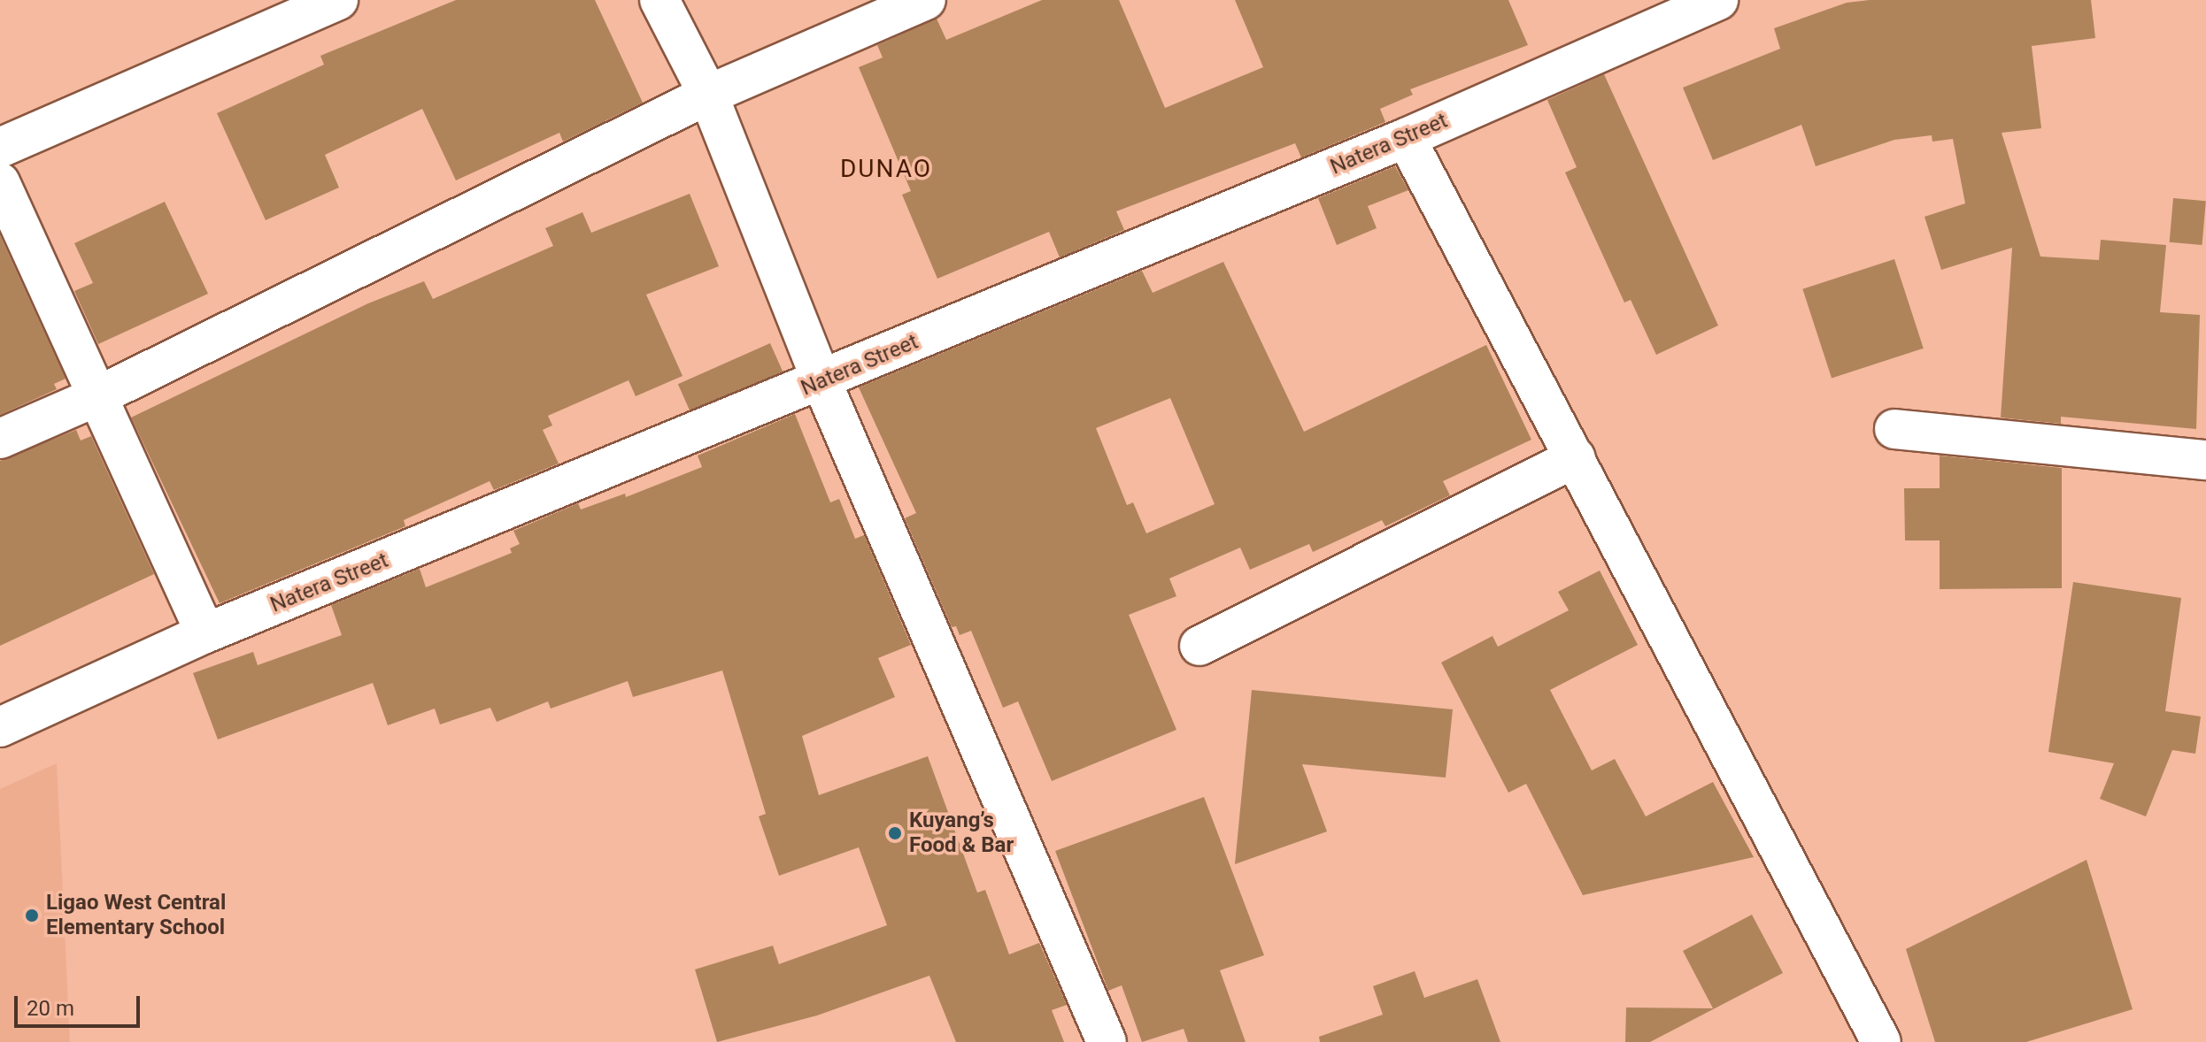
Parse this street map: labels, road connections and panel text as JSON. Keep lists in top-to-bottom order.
{
  "streets": {
    "street": ["Natera Street"]
  },
  "districts": ["DUNAO"],
  "places": ["Kuyang’s Food & Bar", "Ligao West Central Elementary School"],
  "scale_bar": "20 m"
}
